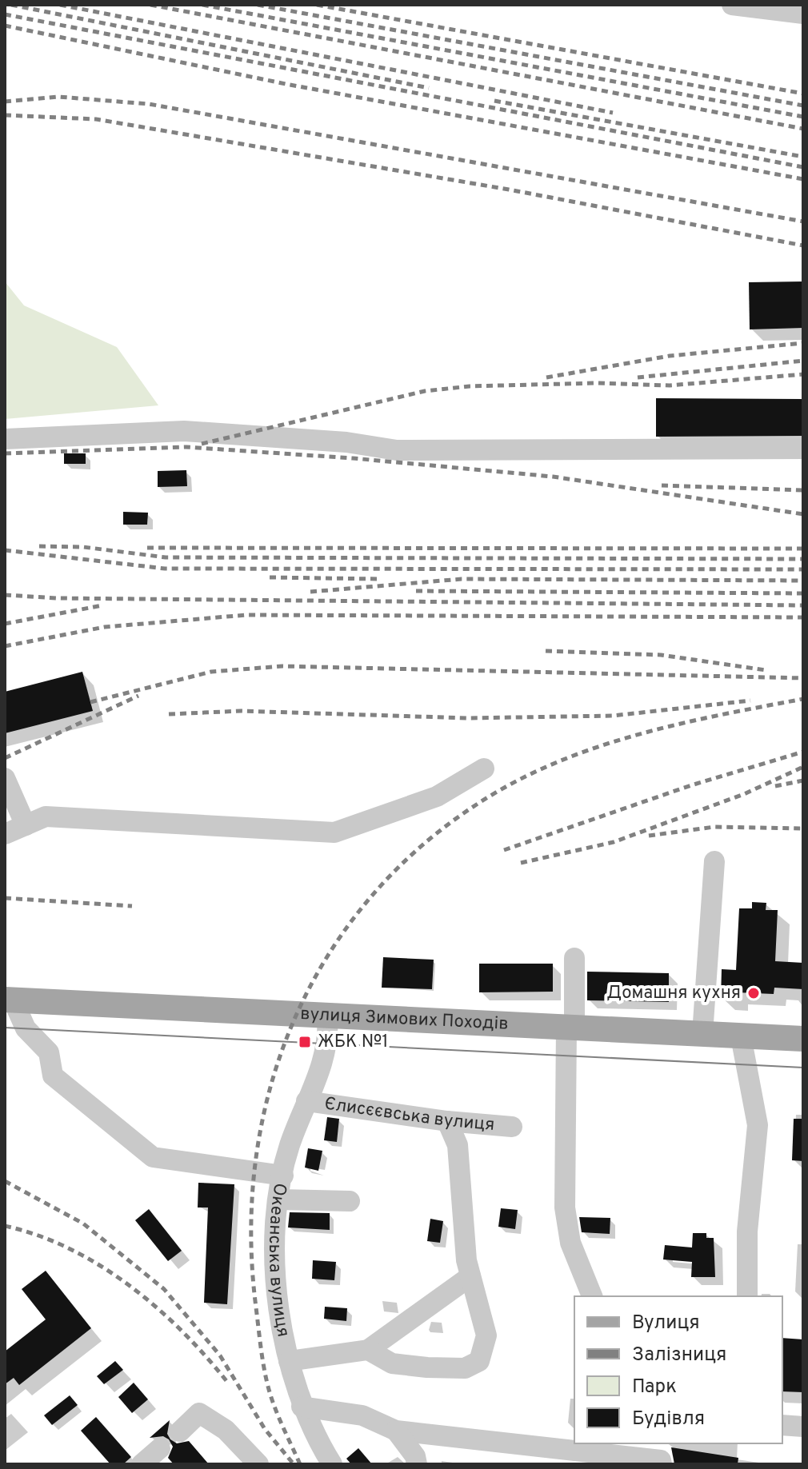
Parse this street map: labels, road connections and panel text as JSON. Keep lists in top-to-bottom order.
{
  "streets": {
    "main road": ["вулиця Зимових Походів"],
    "street": ["Єлисєєвська вулиця", "Океанська вулиця"]
  },
  "crossings": [
    ["вулиця Зимових Походів", "Океанська вулиця"],
    ["Єлисєєвська вулиця", "Океанська вулиця"]
  ],
  "places": {
    "other": ["Домашня кухня"],
    "transit": ["ЖБК №1"]
  },
  "legend": [
    "Вулиця",
    "Залізниця",
    "Парк",
    "Будівля"
  ]
}
